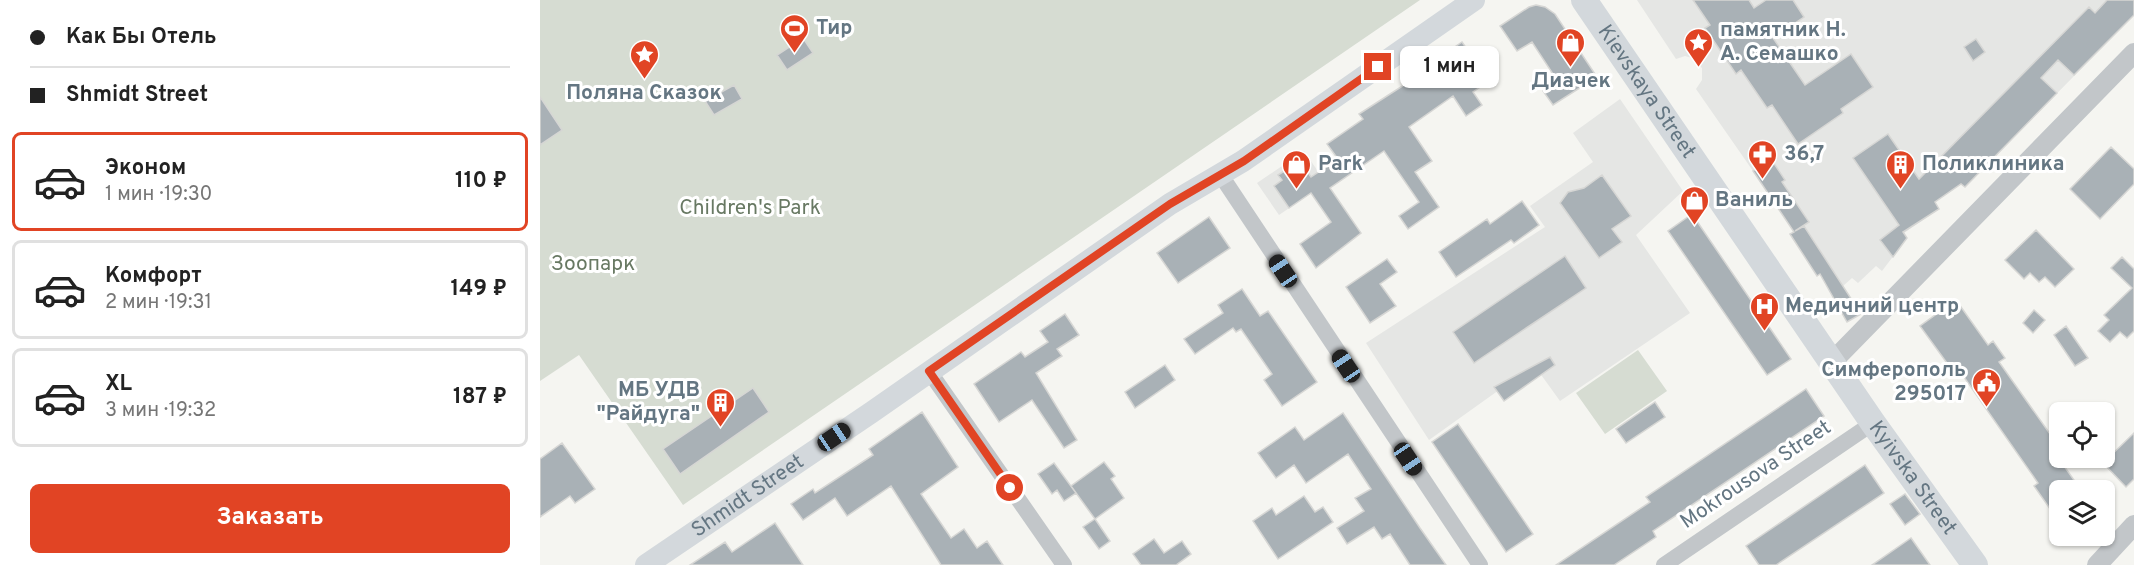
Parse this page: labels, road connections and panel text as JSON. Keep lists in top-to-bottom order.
{
  "streets": {
    "main road": ["Kievskaya Street", "Kyivska Street", "Shmidt Street"],
    "street": ["Mokrousova Street"]
  },
  "crossings": [
    ["Kievskaya Street", "Kyivska Street"],
    ["Mokrousova Street", "Kyivska Street"]
  ],
  "parks": ["Children's Park", "Зоопарк"],
  "places": {
    "sports": ["Тир"],
    "shop": ["Диачек", "Park", "Ваниль"],
    "place": ["памятник Н. А. Семашко", "Поляна Сказок"],
    "pharmacy": ["36,7"],
    "building": ["Поликлиника", "МБ УДВ \"Райдуга\""],
    "hospital": ["Медичний центр"],
    "public building": ["Симферополь 295017"]
  },
  "page": {
    "banner": ["Как Бы Отель", "Shmidt Street"],
    "bubble": "1 мин",
    "list": [
      {
        "name": "Эконом",
        "note": "1 мин · 19:30",
        "value": "110 ₽"
      },
      {
        "name": "Комфорт",
        "note": "2 мин · 19:31",
        "value": "149 ₽"
      },
      {
        "name": "XL",
        "note": "3 мин · 19:32",
        "value": "187 ₽"
      }
    ],
    "buttons": "Заказать"
  }
}
